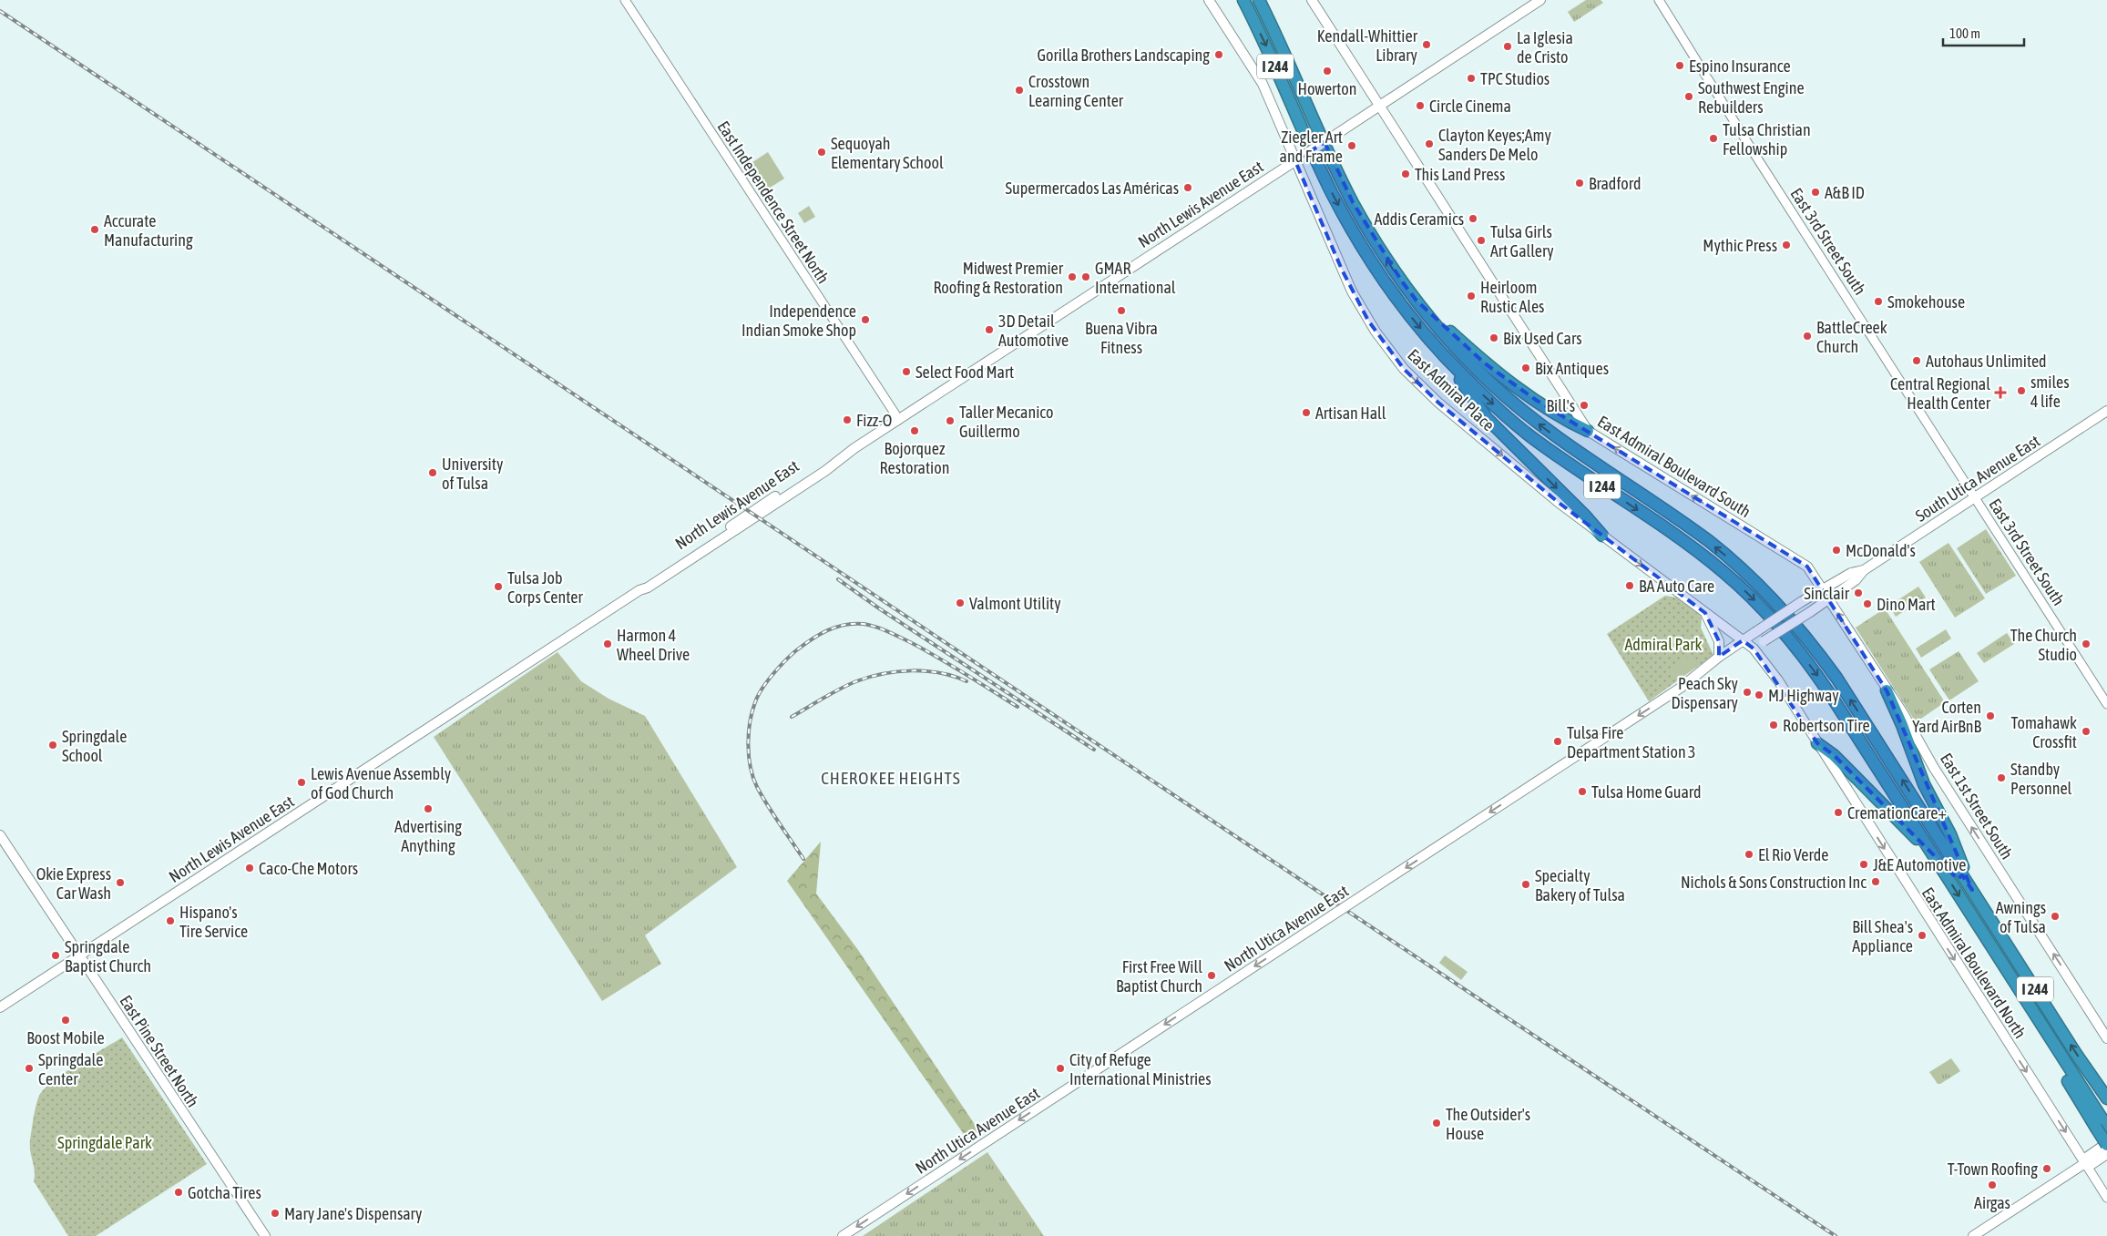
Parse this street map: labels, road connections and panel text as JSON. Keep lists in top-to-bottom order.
{
  "streets": {
    "highway": ["I 244"],
    "main road": [
      "North Lewis Avenue East",
      "East Admiral Place",
      "East Admiral Boulevard South",
      "South Utica Avenue East",
      "East 1st Street South",
      "North Utica Avenue East",
      "East Admiral Boulevard North",
      "East Pine Street North"
    ],
    "street": ["East Independence Street North", "East 3rd Street South"]
  },
  "crossings": [
    ["East Independence Street North", "North Lewis Avenue East"],
    ["North Lewis Avenue East", "East Admiral Place"],
    ["North Lewis Avenue East", "East Admiral Boulevard South"],
    ["North Lewis Avenue East", "East Pine Street North"],
    ["East 3rd Street South", "South Utica Avenue East"],
    ["East Admiral Place", "South Utica Avenue East"],
    ["East Admiral Place", "North Utica Avenue East"],
    ["East Admiral Boulevard South", "East 1st Street South"],
    ["South Utica Avenue East", "East 1st Street South"],
    ["South Utica Avenue East", "North Utica Avenue East"]
  ],
  "one_way": [
    "East Admiral Place",
    "East 1st Street South",
    "North Utica Avenue East",
    "East Admiral Boulevard North"
  ],
  "districts": ["CHEROKEE HEIGHTS"],
  "parks": ["Admiral Park", "Springdale Park"],
  "places": {
    "other": [
      "Kendall-Whittier Library",
      "La Iglesia de Cristo",
      "Gorilla Brothers Landscaping",
      "Espino Insurance",
      "Howerton",
      "TPC Studios",
      "Crosstown Learning Center",
      "Southwest Engine Rebuilders",
      "Circle Cinema",
      "Tulsa Christian Fellowship",
      "Clayton Keyes;Amy Sanders De Melo",
      "Ziegler Art and Frame",
      "Sequoyah Elementary School",
      "This Land Press",
      "Bradford",
      "Supermercados Las Américas",
      "A&B ID",
      "Addis Ceramics",
      "Accurate Manufacturing",
      "Tulsa Girls Art Gallery",
      "Mythic Press",
      "Midwest Premier Roofing & Restoration",
      "GMAR International",
      "Heirloom Rustic Ales",
      "Smokehouse",
      "Buena Vibra Fitness",
      "Independence Indian Smoke Shop",
      "3D Detail Automotive",
      "BattleCreek Church",
      "Bix Used Cars",
      "Autohaus Unlimited",
      "Bix Antiques",
      "Select Food Mart",
      "smiles 4 life",
      "Bill's",
      "Artisan Hall",
      "Fizz-O",
      "Taller Mecanico Guillermo",
      "Bojorquez Restoration",
      "University of Tulsa",
      "McDonald's",
      "BA Auto Care",
      "Tulsa Job Corps Center",
      "Sinclair",
      "Valmont Utility",
      "Dino Mart",
      "Harmon 4 Wheel Drive",
      "The Church Studio",
      "Peach Sky Dispensary",
      "MJ Highway",
      "Corten Yard AirBnB",
      "Robertson Tire",
      "Tomahawk Crossfit",
      "Tulsa Fire Department Station 3",
      "Springdale School",
      "Standby Personnel",
      "Lewis Avenue Assembly of God Church",
      "Tulsa Home Guard",
      "Advertising Anything",
      "CremationCare+",
      "El Rio Verde",
      "J&E Automotive",
      "Caco-Che Motors",
      "Nichols & Sons Construction Inc",
      "Okie Express Car Wash",
      "Specialty Bakery of Tulsa",
      "Awnings of Tulsa",
      "Hispano's Tire Service",
      "Bill Shea's Appliance",
      "Springdale Baptist Church",
      "First Free Will Baptist Church",
      "Boost Mobile",
      "Springdale Center",
      "City of Refuge International Ministries",
      "The Outsider's House",
      "T-Town Roofing",
      "Airgas",
      "Gotcha Tires",
      "Mary Jane's Dispensary"
    ],
    "health": ["Central Regional Health Center"]
  },
  "scale_bar": "100 m"
}
